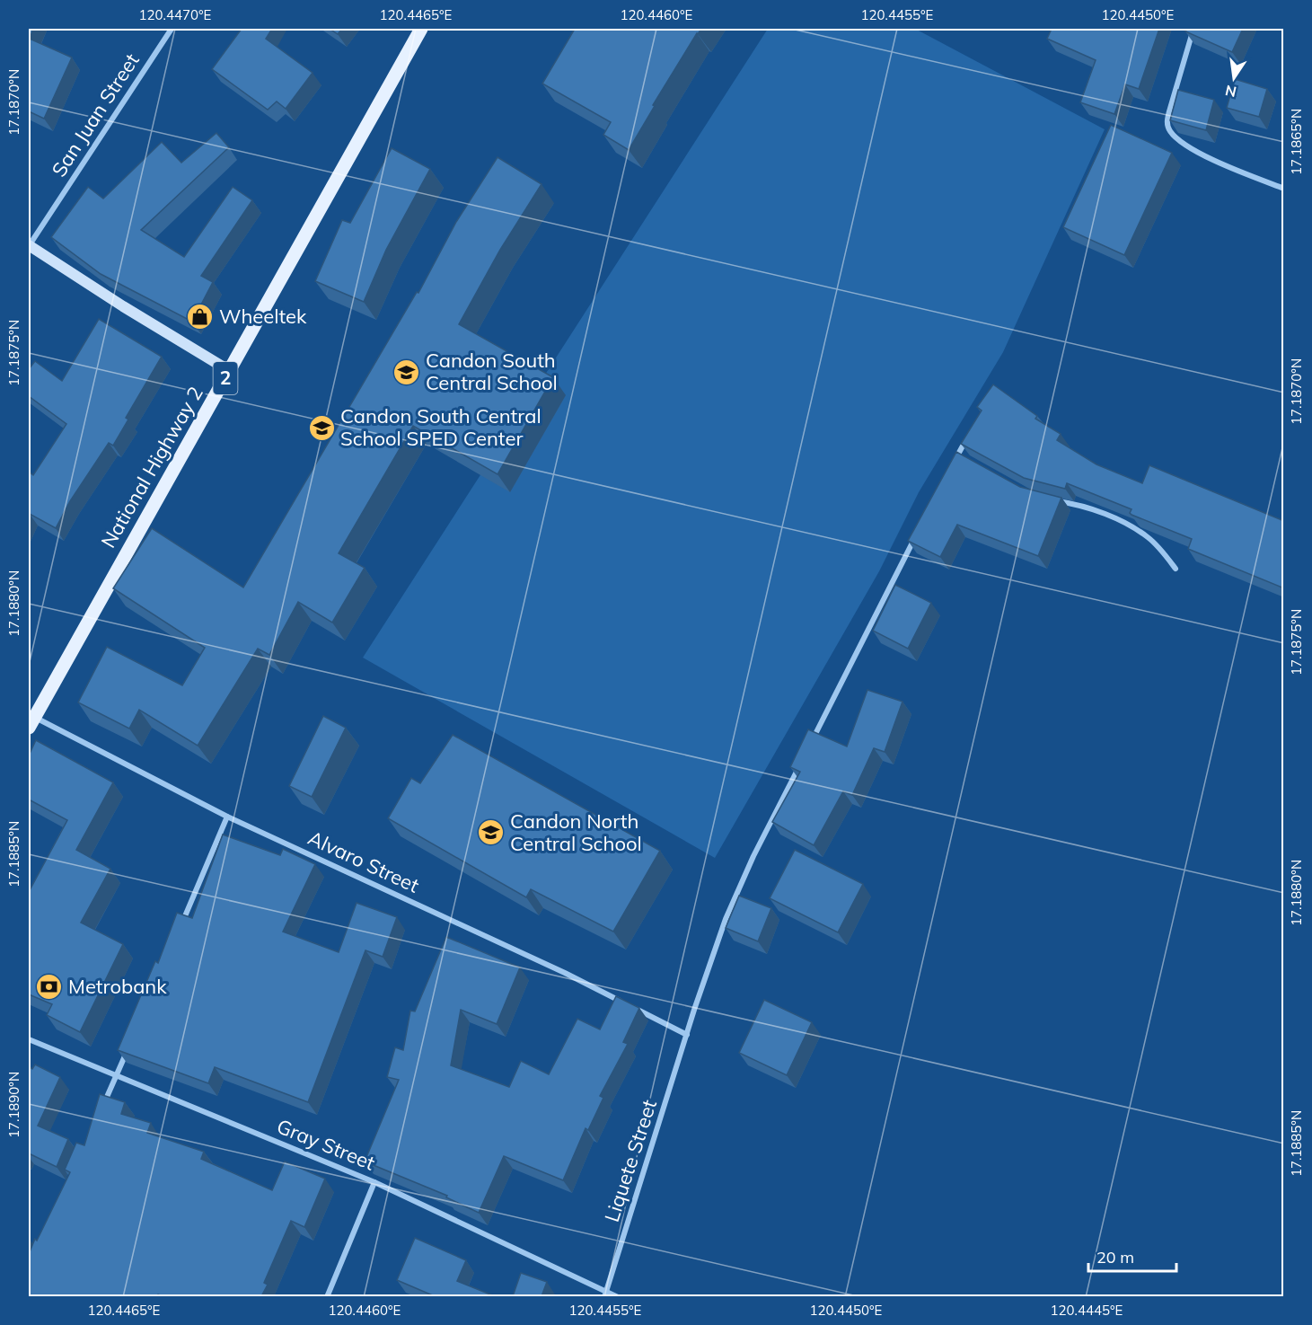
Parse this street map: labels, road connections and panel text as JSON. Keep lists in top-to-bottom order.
{
  "streets": {
    "main road": ["2", "National Highway 2"],
    "street": [
      "San Juan Street",
      "Alvaro Street",
      "Gray Street",
      "Liquete Street"
    ]
  },
  "crossings": [
    ["National Highway 2", "Alvaro Street"],
    ["Gray Street", "Liquete Street"]
  ],
  "places": {
    "shop": ["Wheeltek"],
    "school or university": ["Candon South Central School", "Candon South Central School SPED Center", "Candon North Central School"],
    "bank": ["Metrobank"]
  },
  "scale_bar": "20 m",
  "north": "bottom",
  "coordinates": [
    "120.4470°E",
    "120.4465°E",
    "120.4460°E",
    "120.4455°E",
    "120.4450°E",
    "17.1870°N",
    "17.1865°N",
    "17.1875°N",
    "17.1880°N",
    "17.1885°N",
    "17.1890°N",
    "120.4445°E"
  ]
}
